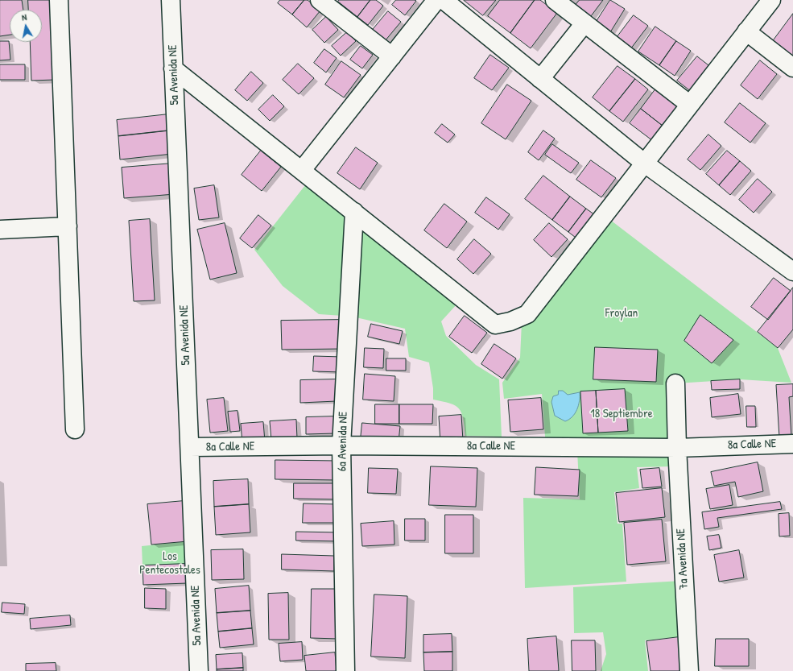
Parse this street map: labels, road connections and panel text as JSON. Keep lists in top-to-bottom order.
{
  "streets": {
    "street": [
      "5a Avenida NE",
      "6a Avenida NE",
      "8a Calle NE",
      "7a Avenida NE"
    ]
  },
  "crossings": [
    ["5a Avenida NE", "8a Calle NE"],
    ["6a Avenida NE", "8a Calle NE"],
    ["8a Calle NE", "7a Avenida NE"]
  ],
  "parks": ["Froylan", "18 Septiembre", "Los Pentecostales"],
  "north": "top"
}
